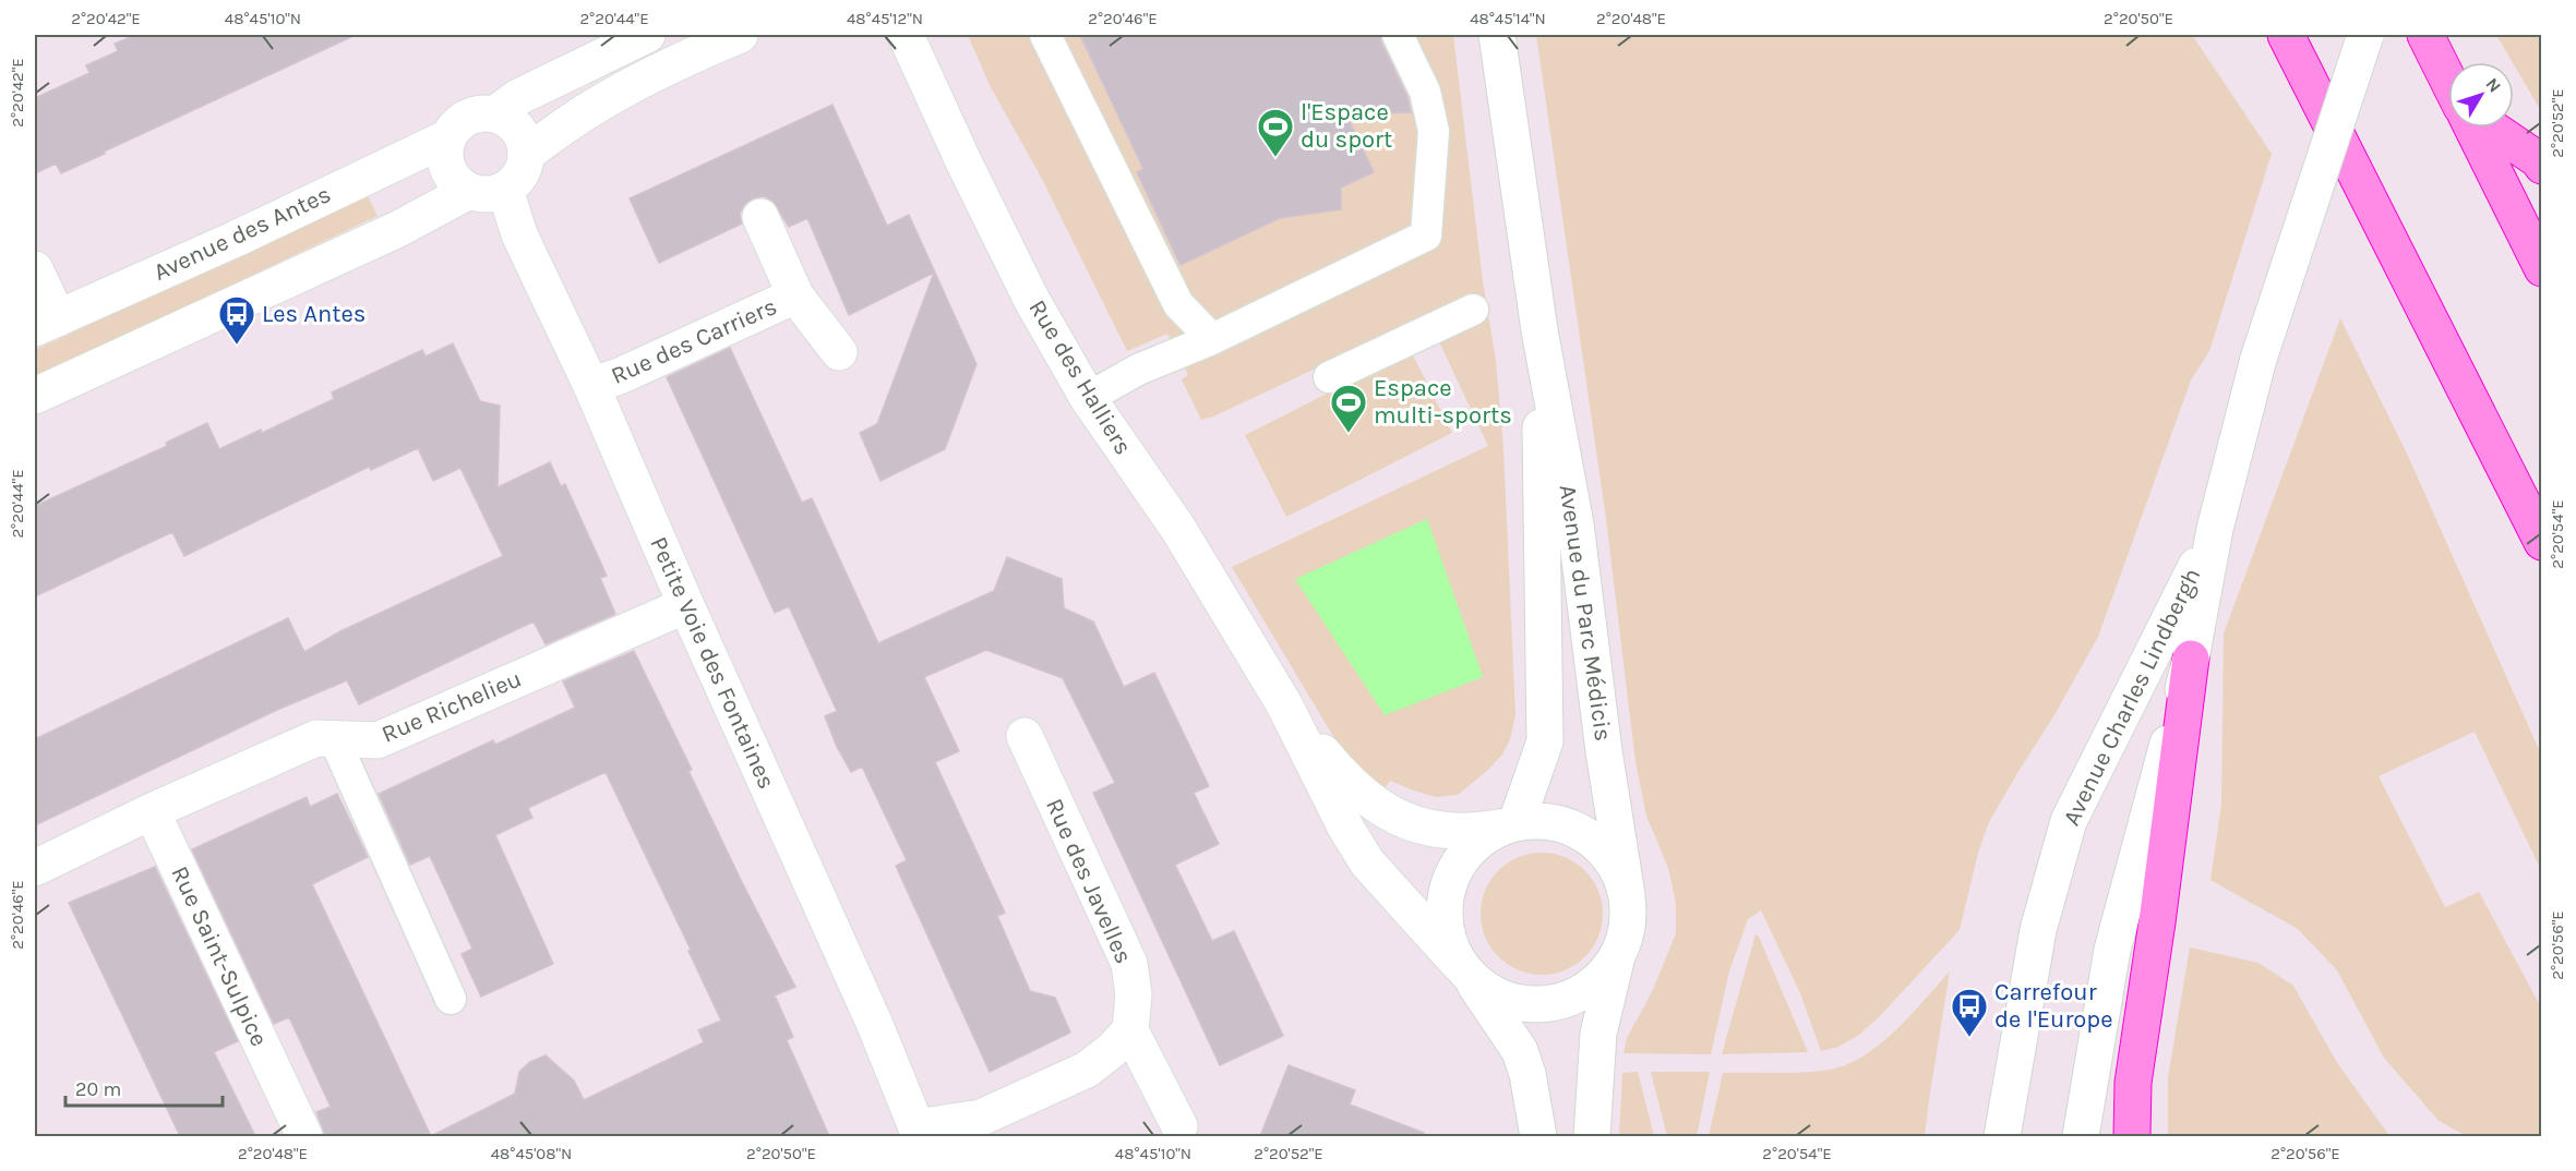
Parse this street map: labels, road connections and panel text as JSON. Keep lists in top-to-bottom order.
{
  "streets": {
    "street": [
      "Avenue des Antes",
      "Rue des Carriers",
      "Rue des Halliers",
      "Avenue du Parc Médicis",
      "Petite Voie des Fontaines",
      "Avenue Charles Lindbergh",
      "Rue Richelieu",
      "Rue des Javelles",
      "Rue Saint-Sulpice"
    ]
  },
  "crossings": [
    ["Avenue des Antes", "Petite Voie des Fontaines"],
    ["Rue des Carriers", "Petite Voie des Fontaines"],
    ["Rue des Halliers", "Avenue du Parc Médicis"],
    ["Petite Voie des Fontaines", "Rue Richelieu"],
    ["Rue Richelieu", "Rue Saint-Sulpice"]
  ],
  "places": {
    "sports": ["l'Espace du sport", "Espace multi-sports"],
    "bus stop": ["Les Antes", "Carrefour de l'Europe"]
  },
  "scale_bar": "20 m",
  "north": "top right",
  "coordinates": [
    "2°20'42\"E",
    "48°45'10\"N",
    "2°20'44\"E",
    "48°45'12\"N",
    "2°20'46\"E",
    "48°45'14\"N",
    "2°20'48\"E",
    "2°20'50\"E",
    "2°20'52\"E",
    "2°20'54\"E",
    "2°20'56\"E",
    "48°45'08\"N"
  ]
}
